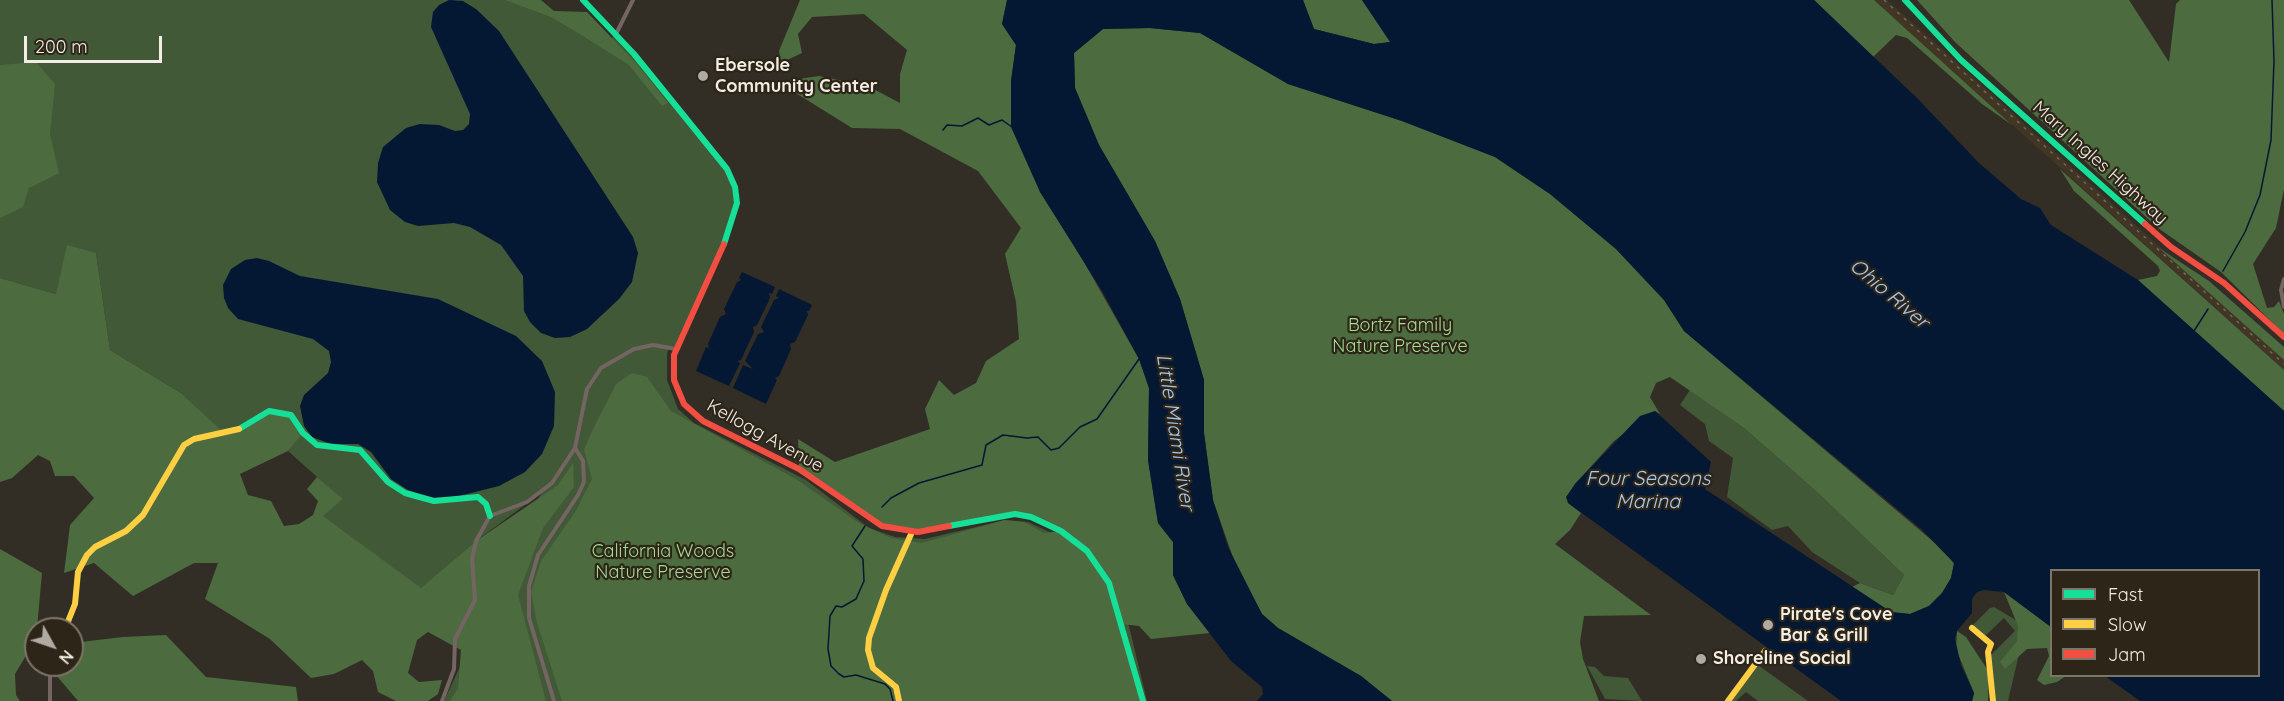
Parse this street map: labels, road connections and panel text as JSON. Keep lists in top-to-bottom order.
{
  "streets": {
    "street": ["Mary Ingles Highway", "Kellogg Avenue"]
  },
  "water": ["Ohio River", "Little Miami River", "Four Seasons Marina"],
  "parks": ["Bortz Family Nature Preserve", "California Woods Nature Preserve"],
  "places": ["Ebersole Community Center", "Pirate's Cove Bar & Grill", "Shoreline Social"],
  "legend": ["Fast", "Slow", "Jam"],
  "scale_bar": "200 m",
  "north": "bottom right"
}
